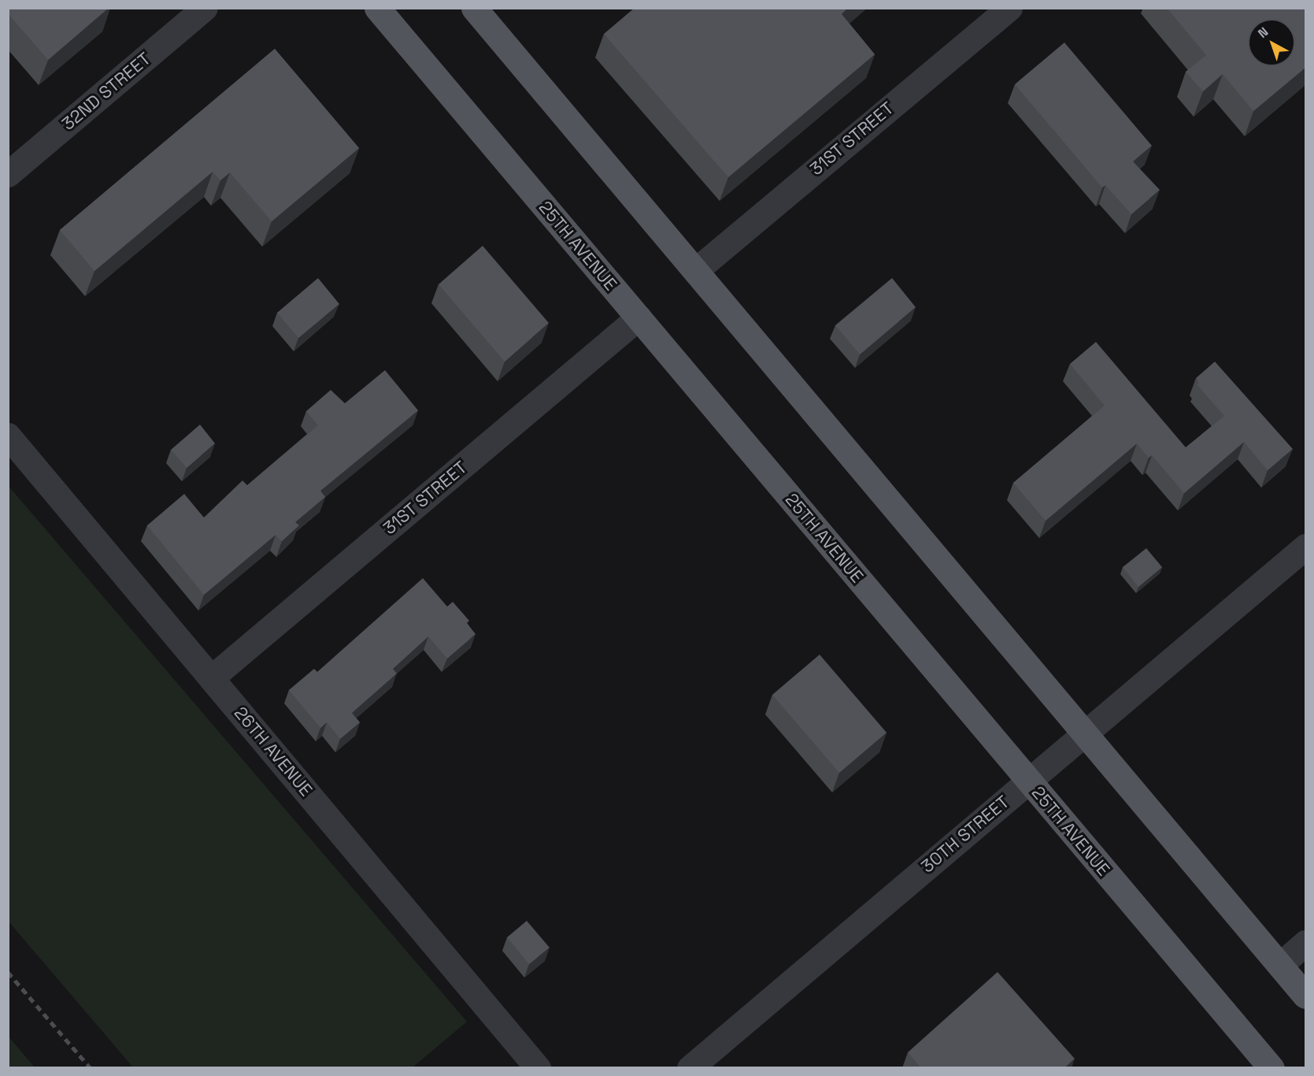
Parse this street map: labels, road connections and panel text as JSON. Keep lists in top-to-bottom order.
{
  "streets": {
    "main road": ["25TH AVENUE"],
    "street": [
      "32ND STREET",
      "31ST STREET",
      "26TH AVENUE",
      "30TH STREET"
    ]
  },
  "crossings": [
    ["31ST STREET", "25TH AVENUE"],
    ["31ST STREET", "26TH AVENUE"],
    ["25TH AVENUE", "30TH STREET"]
  ],
  "north": "top left"
}
